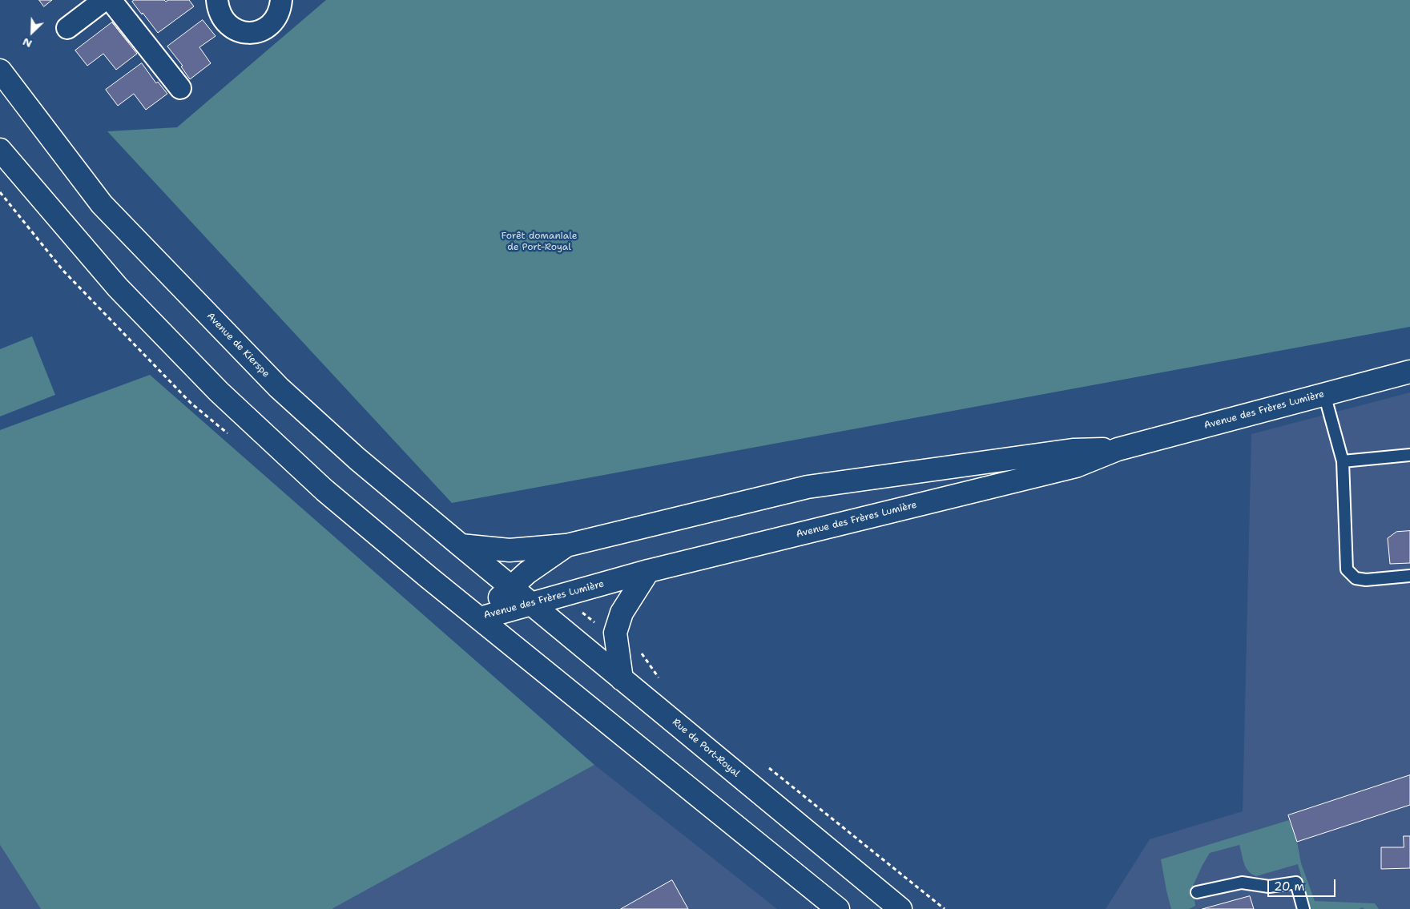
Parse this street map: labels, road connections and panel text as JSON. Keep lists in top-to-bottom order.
{
  "streets": {
    "main road": ["Avenue de Kierspe", "Avenue des Frères Lumière", "Rue de Port-Royal"]
  },
  "crossings": [
    ["Avenue de Kierspe", "Avenue des Frères Lumière"],
    ["Avenue de Kierspe", "Rue de Port-Royal"],
    ["Avenue des Frères Lumière", "Rue de Port-Royal"]
  ],
  "parks": ["Forêt domaniale de Port-Royal"],
  "scale_bar": "20 m",
  "north": "bottom left"
}
